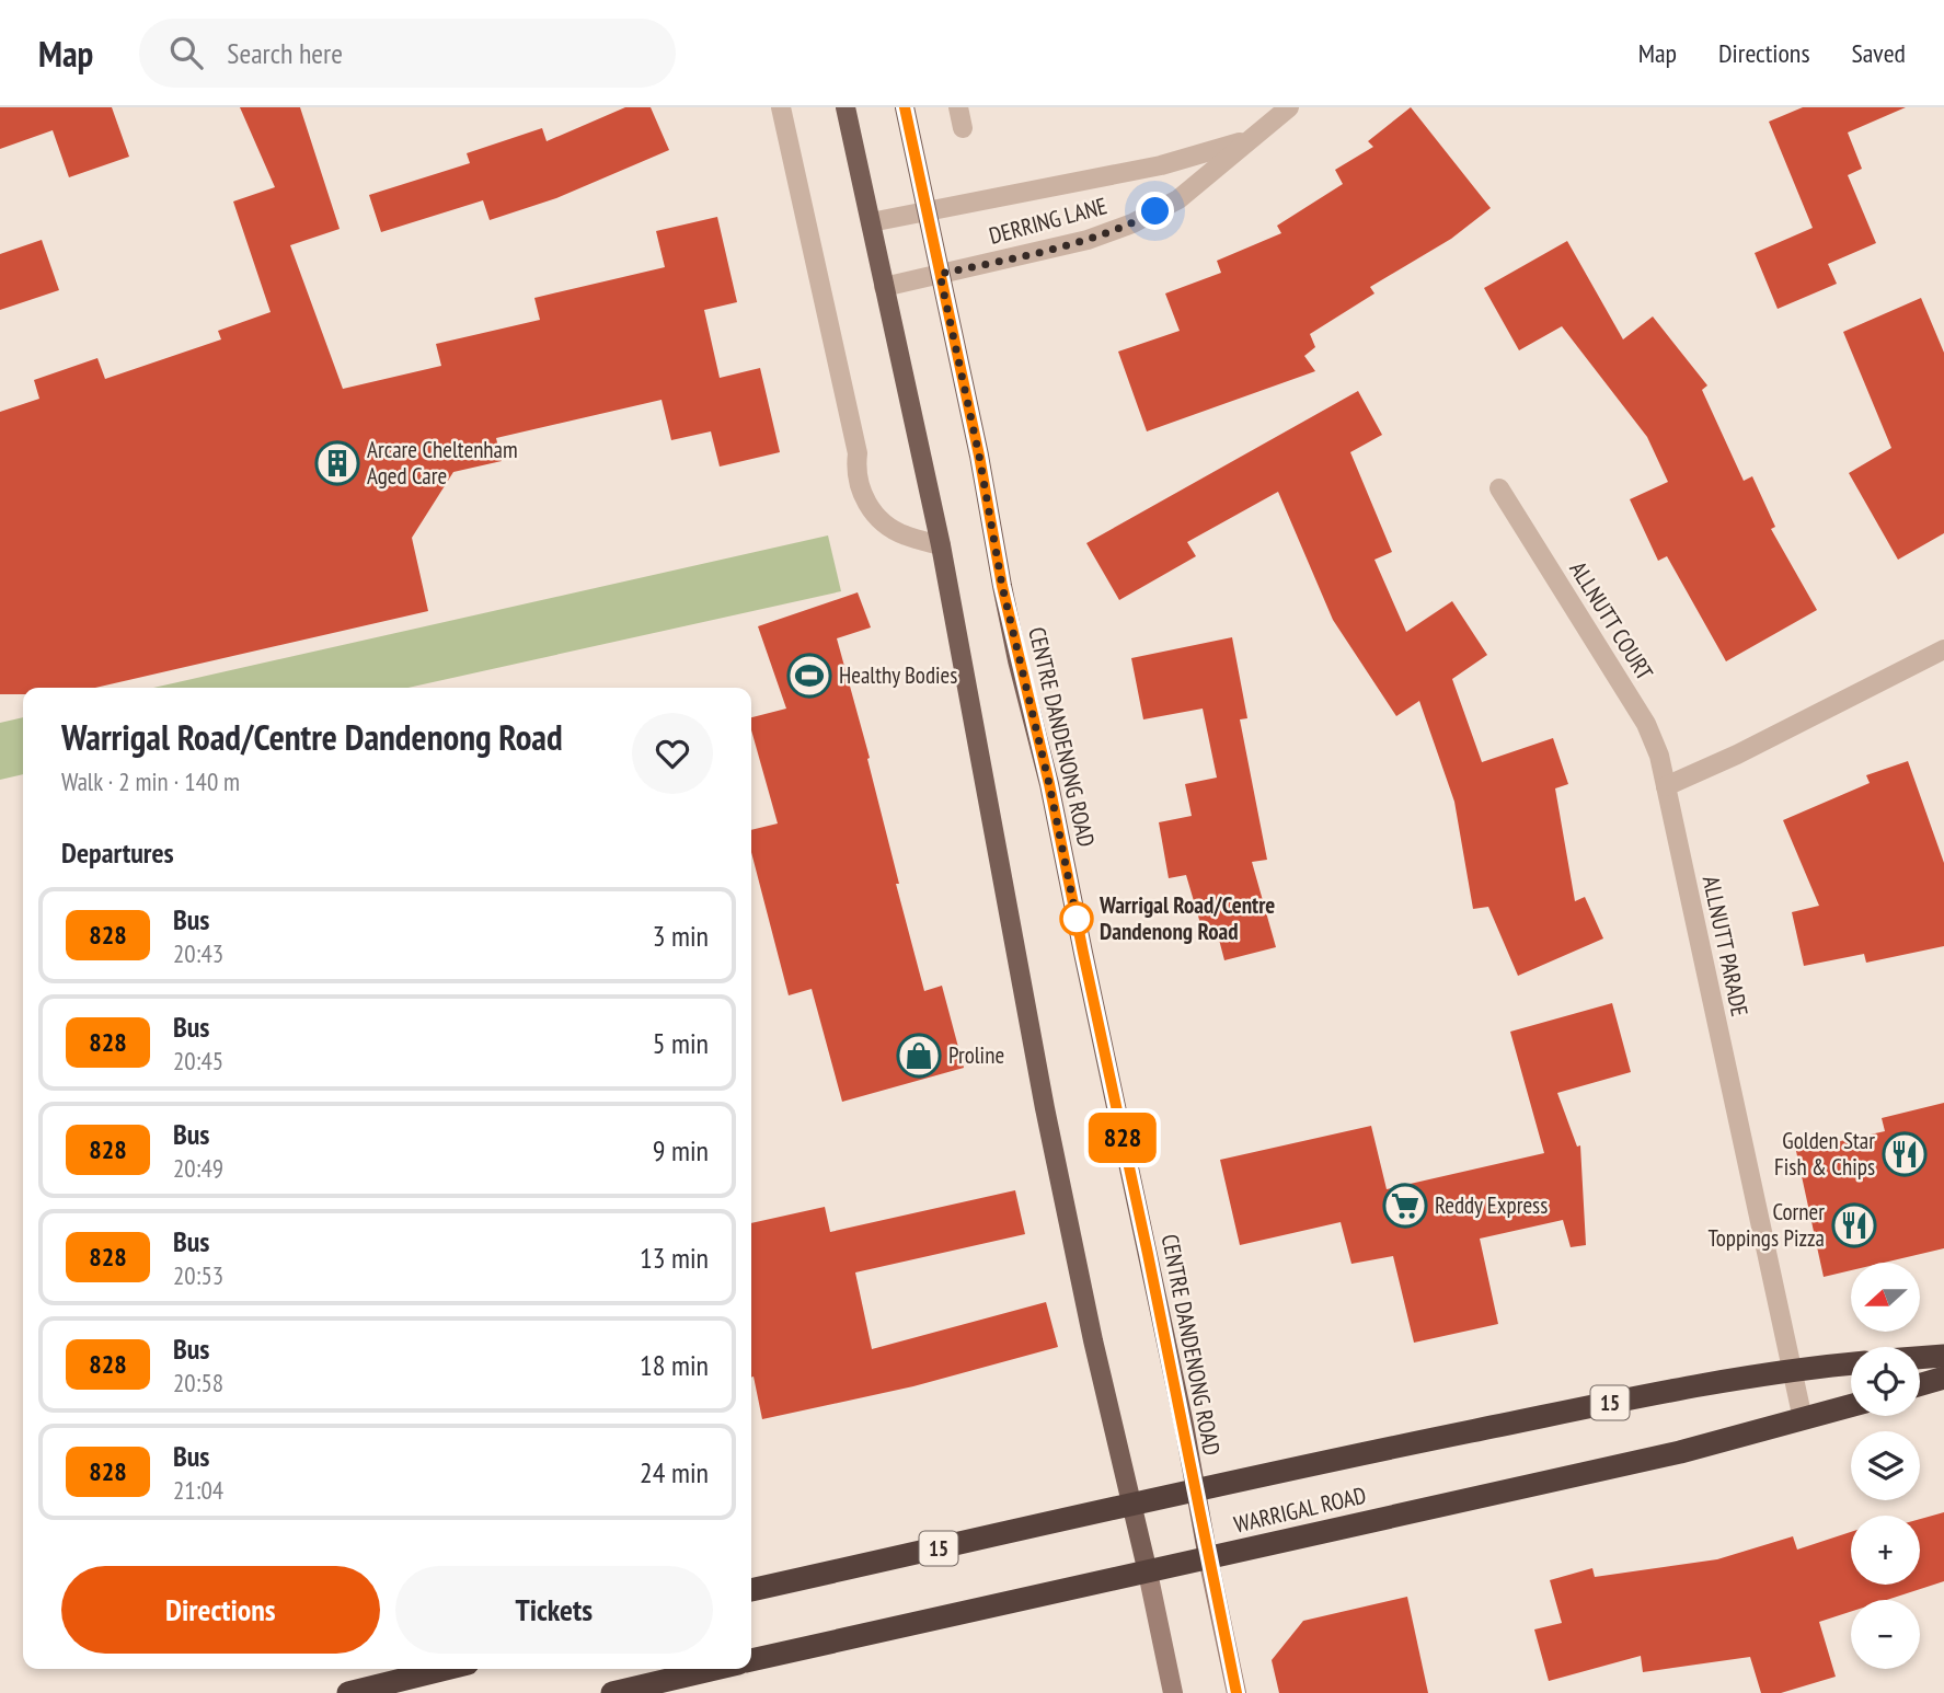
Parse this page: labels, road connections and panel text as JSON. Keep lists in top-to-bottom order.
{
  "streets": {
    "highway": ["15", "WARRIGAL ROAD"],
    "main road": ["CENTRE DANDENONG ROAD"],
    "street": ["DERRING LANE", "ALLNUTT COURT", "ALLNUTT PARADE"]
  },
  "crossings": [
    ["DERRING LANE", "CENTRE DANDENONG ROAD"],
    ["ALLNUTT COURT", "ALLNUTT PARADE"],
    ["CENTRE DANDENONG ROAD", "WARRIGAL ROAD"],
    ["ALLNUTT PARADE", "WARRIGAL ROAD"]
  ],
  "places": {
    "building": ["Arcare Cheltenham Aged Care"],
    "sports": ["Healthy Bodies"],
    "other": ["Warrigal Road/Centre Dandenong Road"],
    "shop": ["Proline"],
    "restaurant": ["Golden Star Fish & Chips", "Corner Toppings Pizza"],
    "supermarket": ["Reddy Express"]
  },
  "lines": ["bus line 828"],
  "north": "left",
  "page": {
    "header": "Map",
    "search": "Search here",
    "nav": ["Map", "Directions", "Saved"],
    "on_map": "828",
    "heading": [
      ["Warrigal Road/Centre Dandenong Road", "Walk · 2 min · 140 m"],
      "Departures"
    ],
    "list": [
      {
        "mark": "828",
        "name": "Bus",
        "note": "20:43",
        "value": "3 min"
      },
      {
        "mark": "828",
        "name": "Bus",
        "note": "20:45",
        "value": "5 min"
      },
      {
        "mark": "828",
        "name": "Bus",
        "note": "20:49",
        "value": "9 min"
      },
      {
        "mark": "828",
        "name": "Bus",
        "note": "20:53",
        "value": "13 min"
      },
      {
        "mark": "828",
        "name": "Bus",
        "note": "20:58",
        "value": "18 min"
      },
      {
        "mark": "828",
        "name": "Bus",
        "note": "21:04",
        "value": "24 min"
      }
    ],
    "map_buttons": ["+", "−"],
    "buttons": ["Directions", "Tickets"]
  }
}
